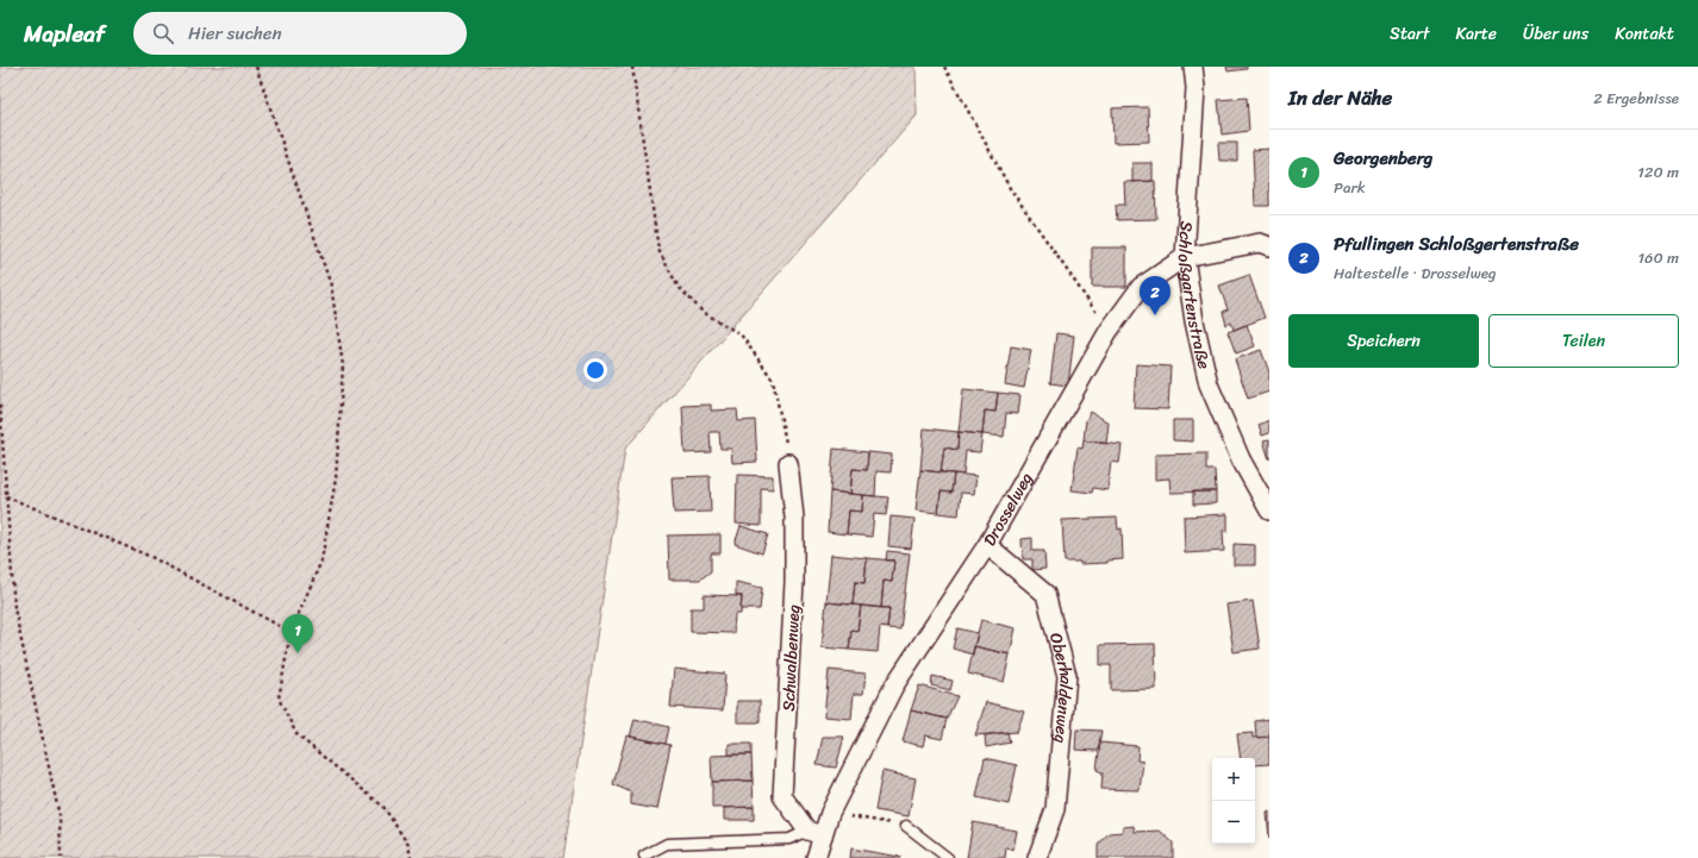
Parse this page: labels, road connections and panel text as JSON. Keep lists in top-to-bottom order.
{
  "streets": {
    "street": [
      "Schloßgartenstraße",
      "Drosselweg",
      "Schwalbenweg",
      "Oberhaldenweg"
    ]
  },
  "crossings": [
    ["Schloßgartenstraße", "Drosselweg"],
    ["Drosselweg", "Schwalbenweg"],
    ["Drosselweg", "Oberhaldenweg"]
  ],
  "page": {
    "header": "Mapleaf",
    "search": "Hier suchen",
    "nav": [
      "Start",
      "Karte",
      "Über uns",
      "Kontakt"
    ],
    "heading": ["In der Nähe", "2 Ergebnisse"],
    "list": [
      {
        "mark": "1",
        "name": "Georgenberg",
        "note": "Park",
        "value": "120 m"
      },
      {
        "mark": "2",
        "name": "Pfullingen Schloßgertenstraße",
        "note": "Haltestelle · Drosselweg",
        "value": "160 m"
      }
    ],
    "pins": ["2", "1"],
    "buttons": ["Speichern", "Teilen"],
    "map_buttons": ["+", "−"]
  }
}
